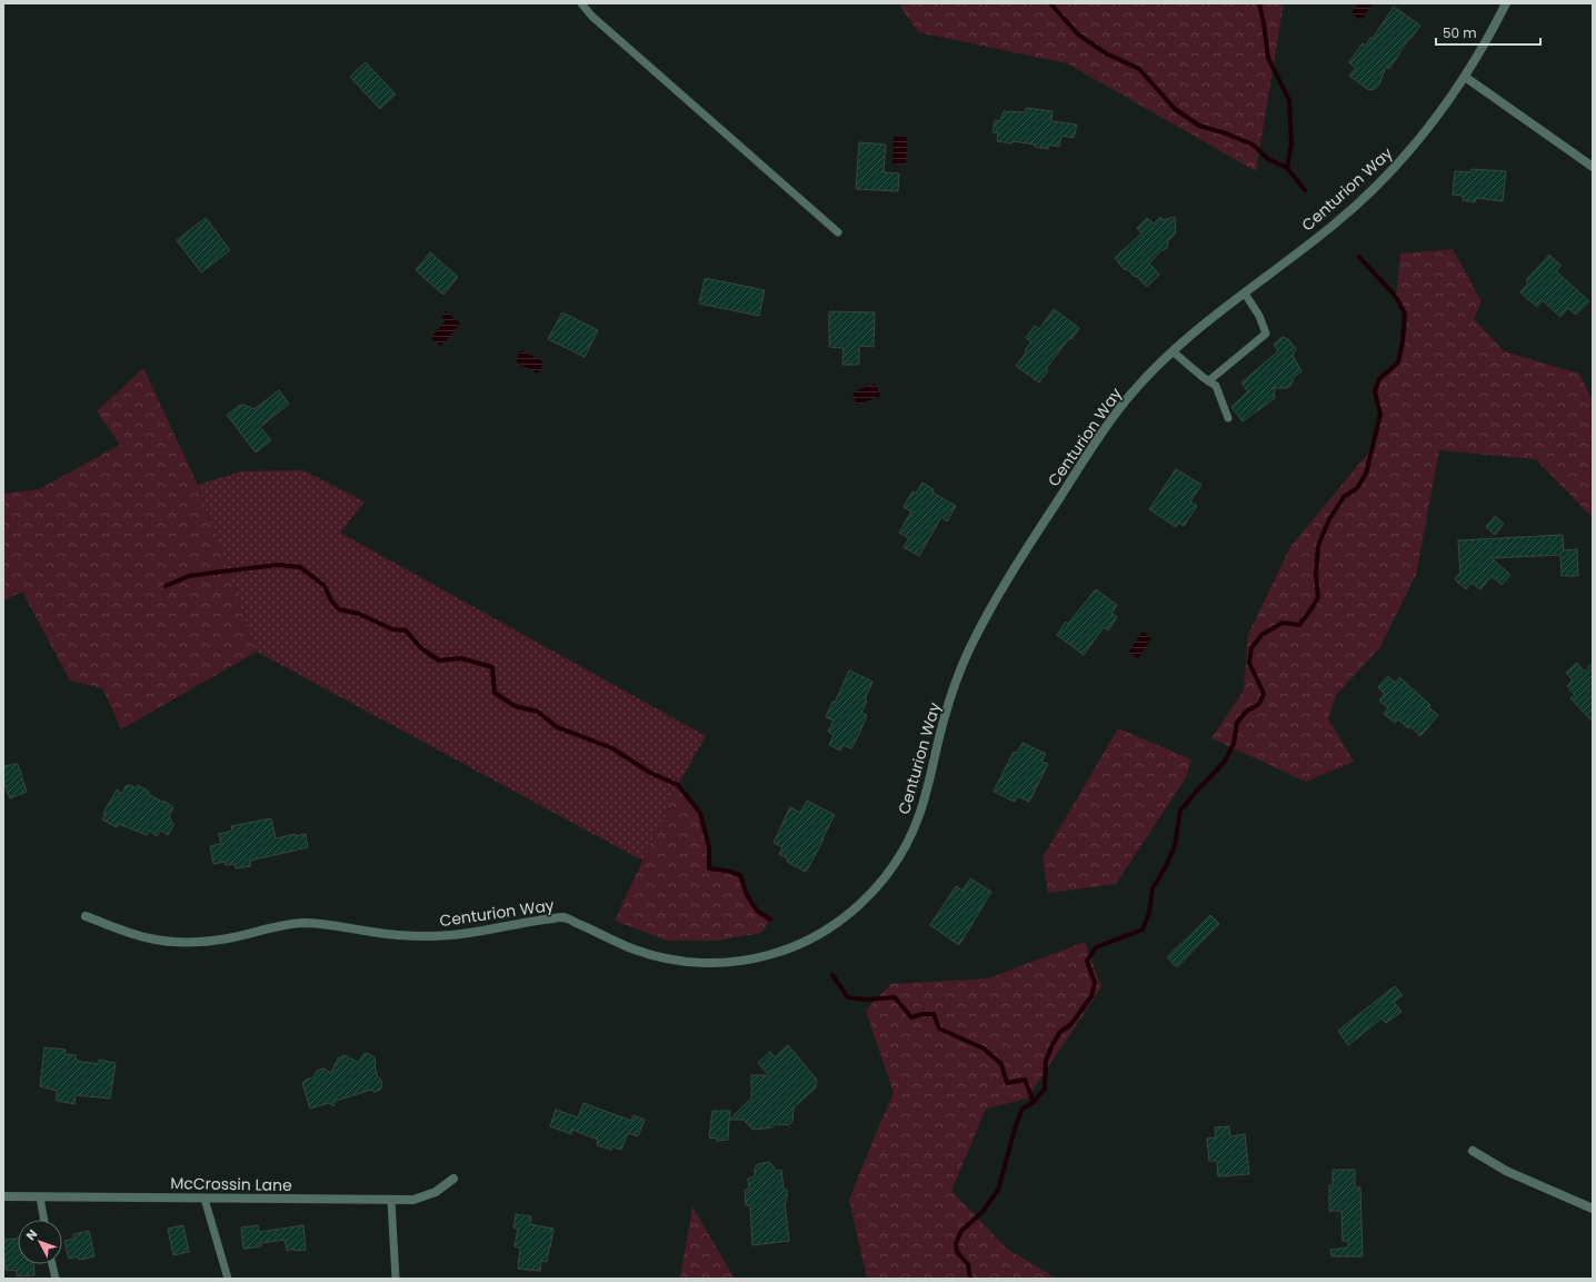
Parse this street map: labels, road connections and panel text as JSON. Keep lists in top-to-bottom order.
{
  "streets": {
    "street": ["Centurion Way", "McCrossin Lane"]
  },
  "scale_bar": "50 m",
  "north": "top left"
}
